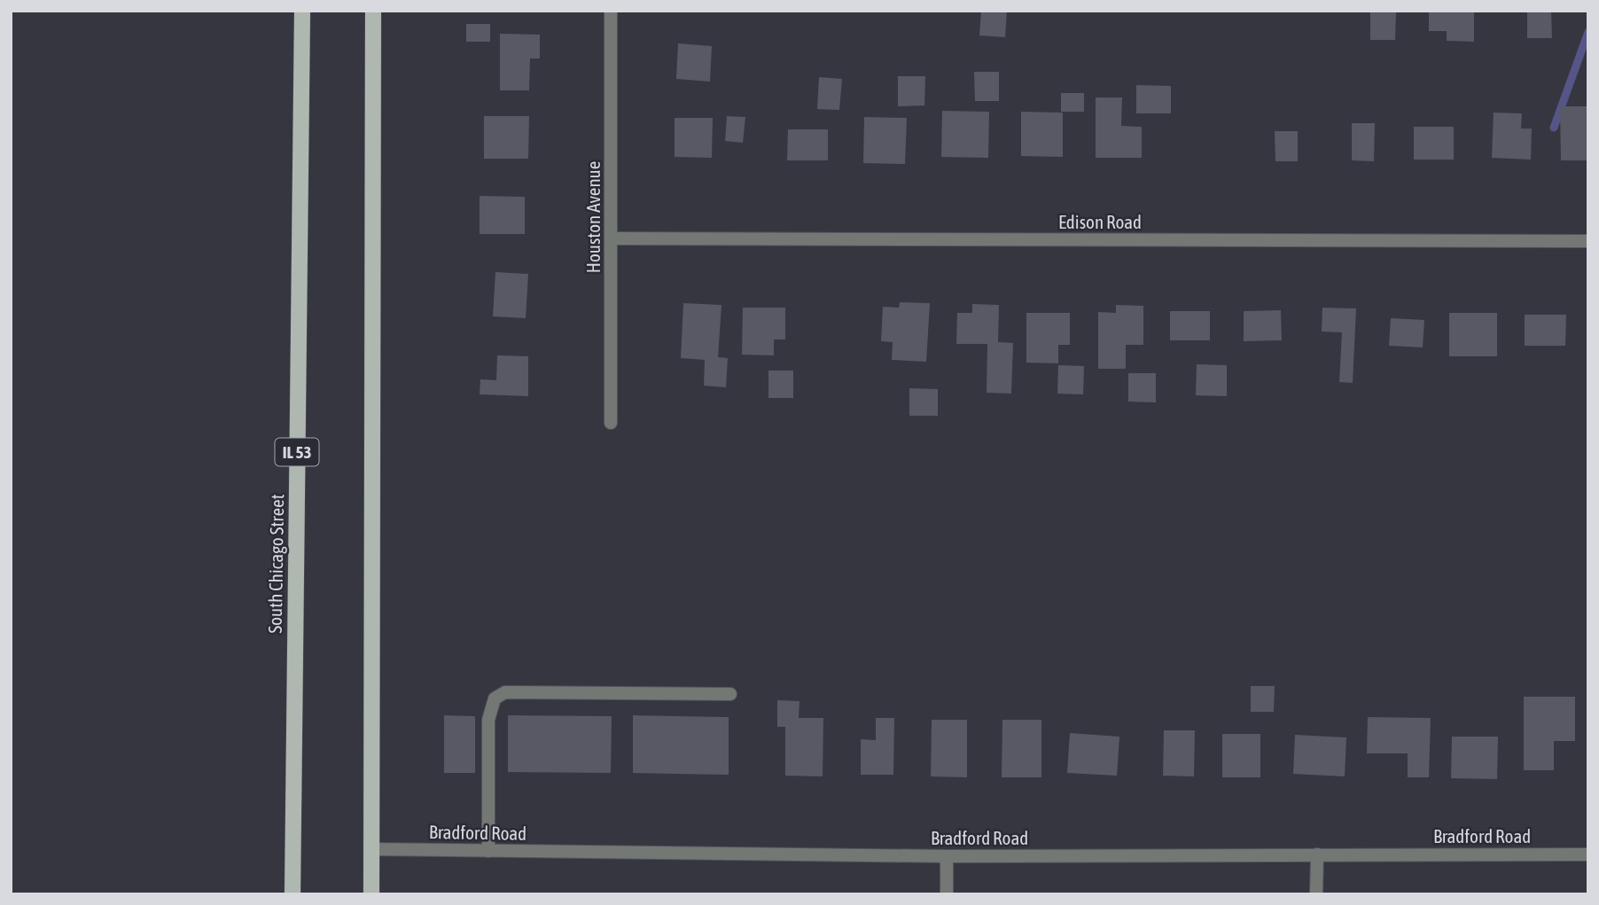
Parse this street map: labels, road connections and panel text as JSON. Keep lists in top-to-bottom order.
{
  "streets": {
    "main road": ["IL 53", "South Chicago Street"],
    "street": ["Houston Avenue", "Edison Road", "Bradford Road"]
  },
  "crossings": [
    ["Houston Avenue", "Edison Road"]
  ]
}
